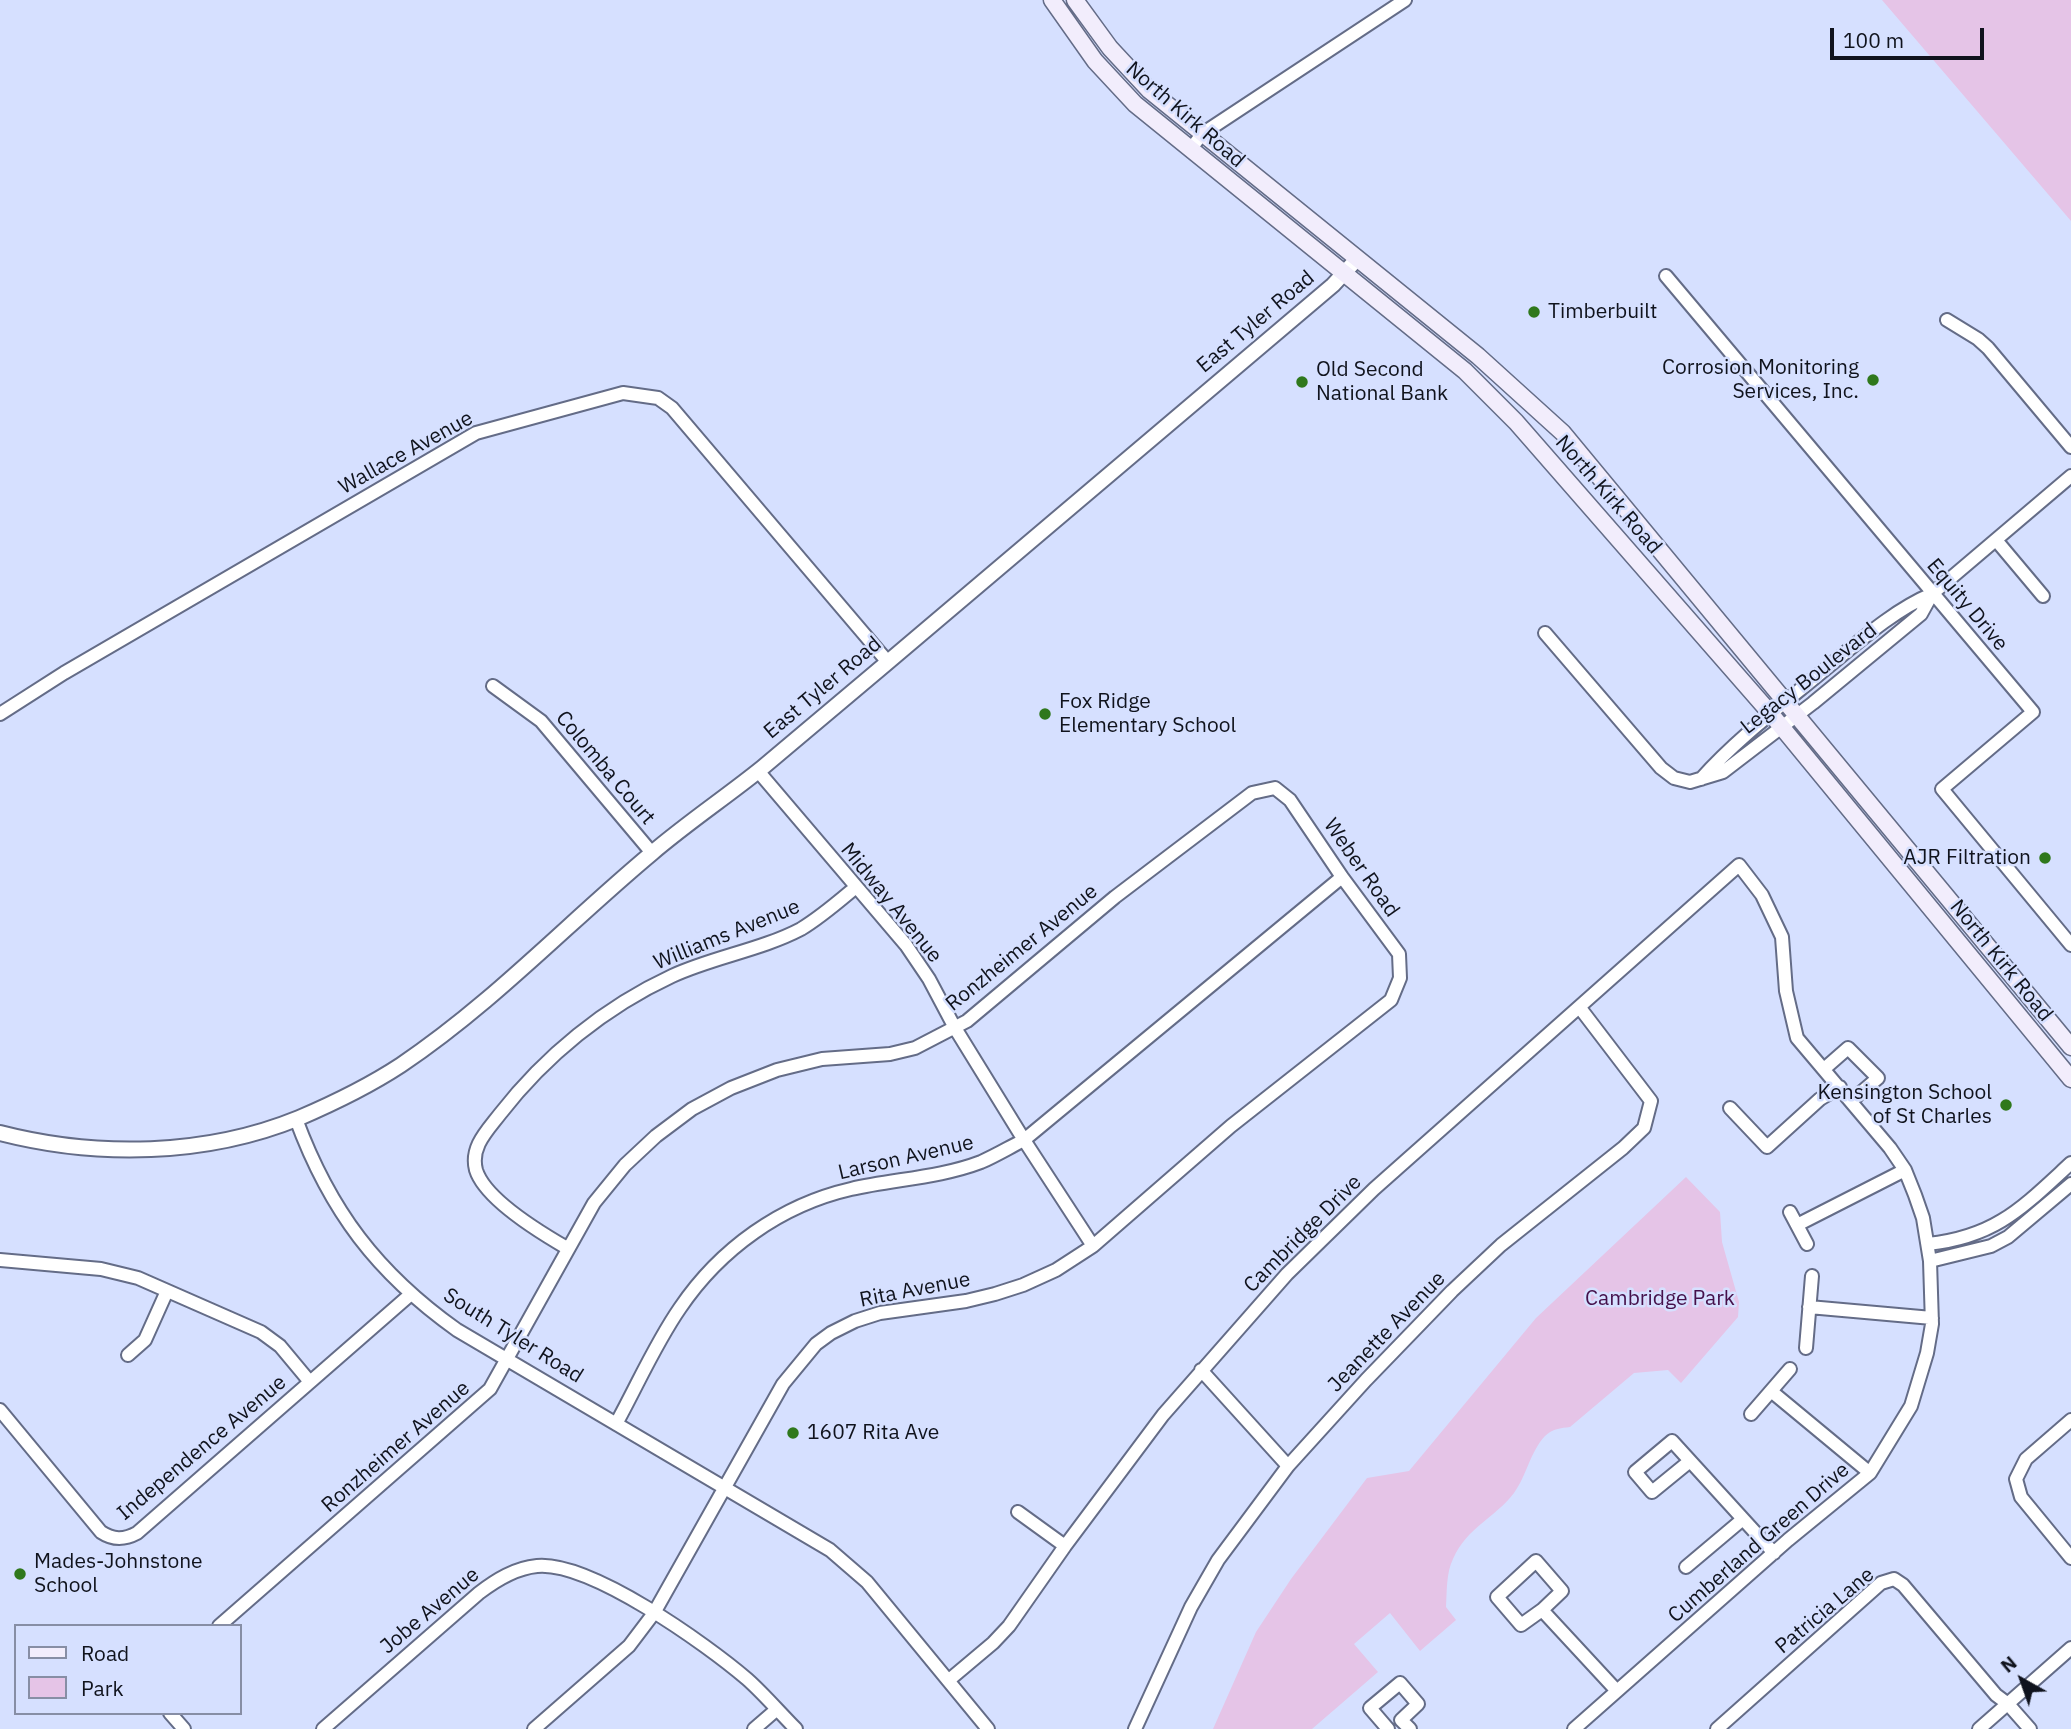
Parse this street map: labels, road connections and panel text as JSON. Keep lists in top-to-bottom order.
{
  "streets": {
    "main road": ["North Kirk Road"],
    "street": [
      "East Tyler Road",
      "Wallace Avenue",
      "Equity Drive",
      "Legacy Boulevard",
      "Colomba Court",
      "Weber Road",
      "Midway Avenue",
      "Williams Avenue",
      "Ronzheimer Avenue",
      "Larson Avenue",
      "Cambridge Drive",
      "Rita Avenue",
      "Jeanette Avenue",
      "South Tyler Road",
      "Independence Avenue",
      "Cumberland Green Drive",
      "Jobe Avenue",
      "Patricia Lane"
    ]
  },
  "crossings": [
    ["North Kirk Road", "East Tyler Road"],
    ["North Kirk Road", "Legacy Boulevard"],
    ["East Tyler Road", "Wallace Avenue"],
    ["East Tyler Road", "Colomba Court"],
    ["East Tyler Road", "Midway Avenue"],
    ["East Tyler Road", "South Tyler Road"],
    ["Equity Drive", "Legacy Boulevard"],
    ["Weber Road", "Ronzheimer Avenue"],
    ["Weber Road", "Larson Avenue"],
    ["Weber Road", "Rita Avenue"],
    ["Midway Avenue", "Williams Avenue"],
    ["Midway Avenue", "Ronzheimer Avenue"],
    ["Midway Avenue", "Larson Avenue"],
    ["Midway Avenue", "Rita Avenue"],
    ["Williams Avenue", "Ronzheimer Avenue"],
    ["Ronzheimer Avenue", "South Tyler Road"],
    ["Larson Avenue", "South Tyler Road"],
    ["Cambridge Drive", "Jeanette Avenue"],
    ["Cambridge Drive", "South Tyler Road"],
    ["Cambridge Drive", "Cumberland Green Drive"],
    ["Rita Avenue", "South Tyler Road"],
    ["Rita Avenue", "Jobe Avenue"],
    ["South Tyler Road", "Independence Avenue"]
  ],
  "parks": ["Cambridge Park"],
  "places": [
    "Timberbuilt",
    "Corrosion Monitoring Services, Inc.",
    "Old Second National Bank",
    "Fox Ridge Elementary School",
    "AJR Filtration",
    "Kensington School of St Charles",
    "1607 Rita Ave",
    "Mades-Johnstone School"
  ],
  "legend": ["Road", "Park"],
  "scale_bar": "100 m",
  "north": "top left"
}
